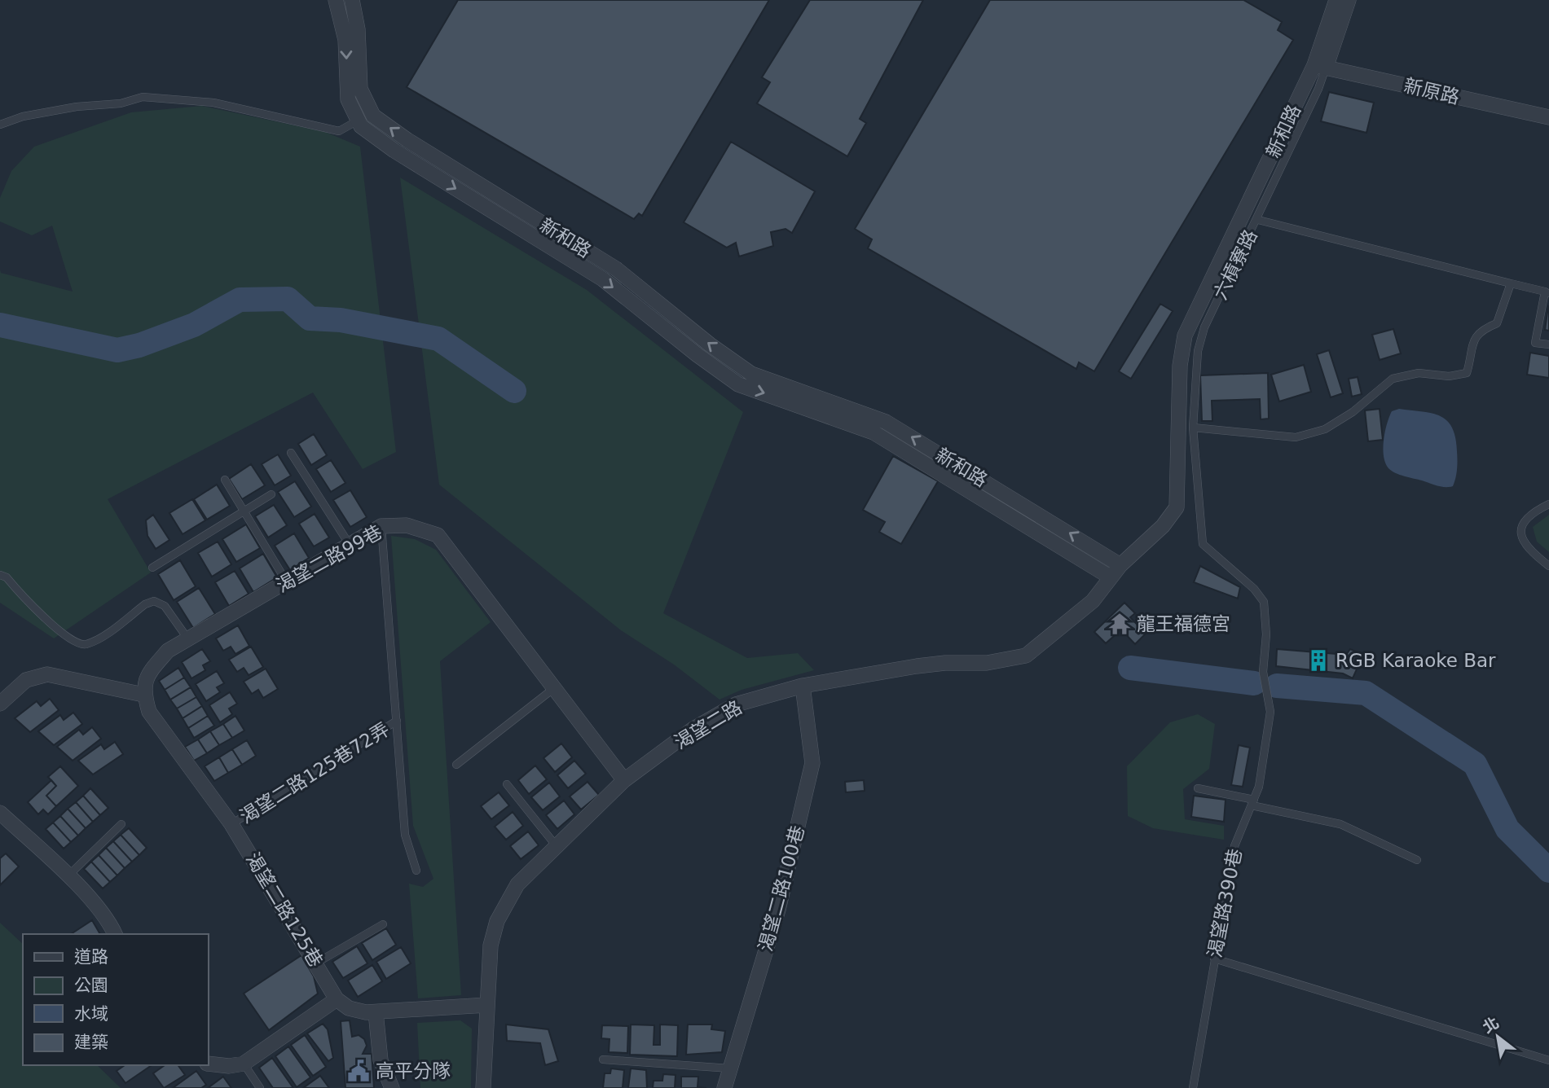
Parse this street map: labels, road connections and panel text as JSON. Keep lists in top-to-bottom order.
{
  "streets": {
    "street": [
      "新原路",
      "新和路",
      "六槓寮路",
      "渴望二路99巷",
      "渴望二路",
      "渴望二路100巷",
      "渴望二路125巷"
    ],
    "lane": ["渴望二路125巷72弄", "渴望路390巷"]
  },
  "crossings": [
    ["新原路", "新和路"],
    ["新原路", "六槓寮路"],
    ["新和路", "六槓寮路"],
    ["新和路", "渴望二路"],
    ["六槓寮路", "渴望路390巷"],
    ["渴望二路99巷", "渴望二路"],
    ["渴望二路99巷", "渴望二路125巷"],
    ["渴望二路", "渴望二路100巷"],
    ["渴望二路125巷72弄", "渴望二路125巷"]
  ],
  "places": {
    "temple": ["龍王福德宮"],
    "building": ["RGB Karaoke Bar"],
    "public building": ["高平分隊"]
  },
  "legend": [
    "道路",
    "公園",
    "水域",
    "建築"
  ],
  "north": "top left"
}
